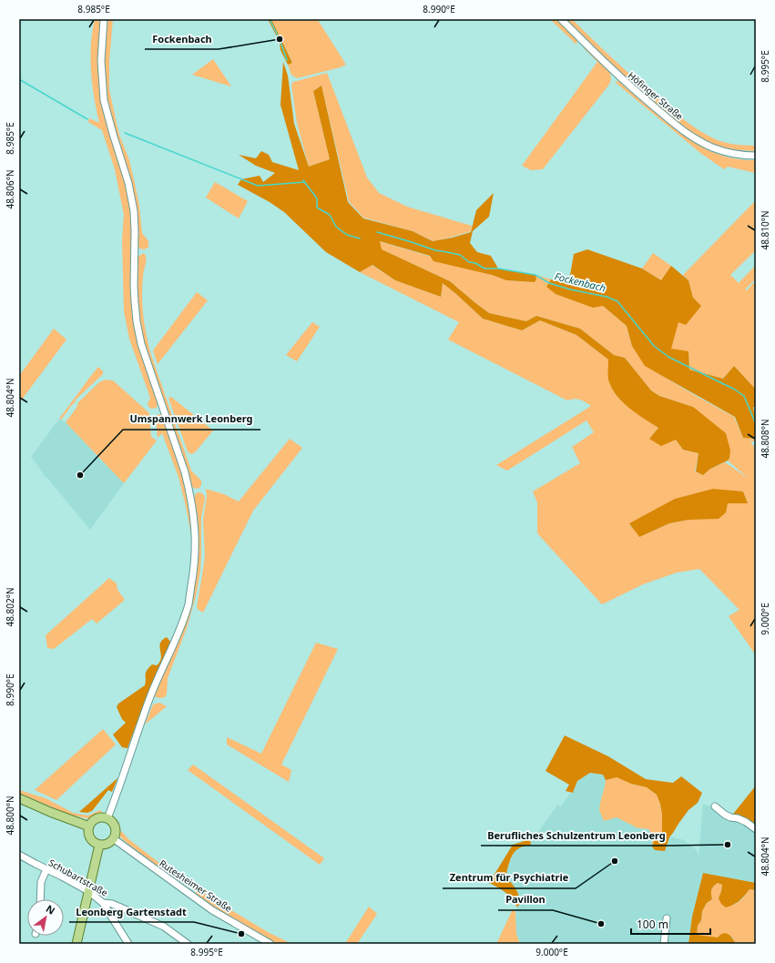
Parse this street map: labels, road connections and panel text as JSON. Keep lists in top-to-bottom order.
{
  "streets": {
    "street": ["Höfinger Straße", "Schubartstraße", "Rutesheimer Straße"]
  },
  "water": ["Fockenbach"],
  "places": [
    "Fockenbach",
    "Umspannwerk Leonberg",
    "Berufliches Schulzentrum Leonberg",
    "Zentrum für Psychiatrie",
    "Pavillon",
    "Leonberg Gartenstadt"
  ],
  "scale_bar": "100 m",
  "north": "top right",
  "coordinates": [
    "8.985°E",
    "8.990°E",
    "8.995°E",
    "48.806°N",
    "48.810°N",
    "48.804°N",
    "48.808°N",
    "48.802°N",
    "9.000°E",
    "48.800°N"
  ]
}
